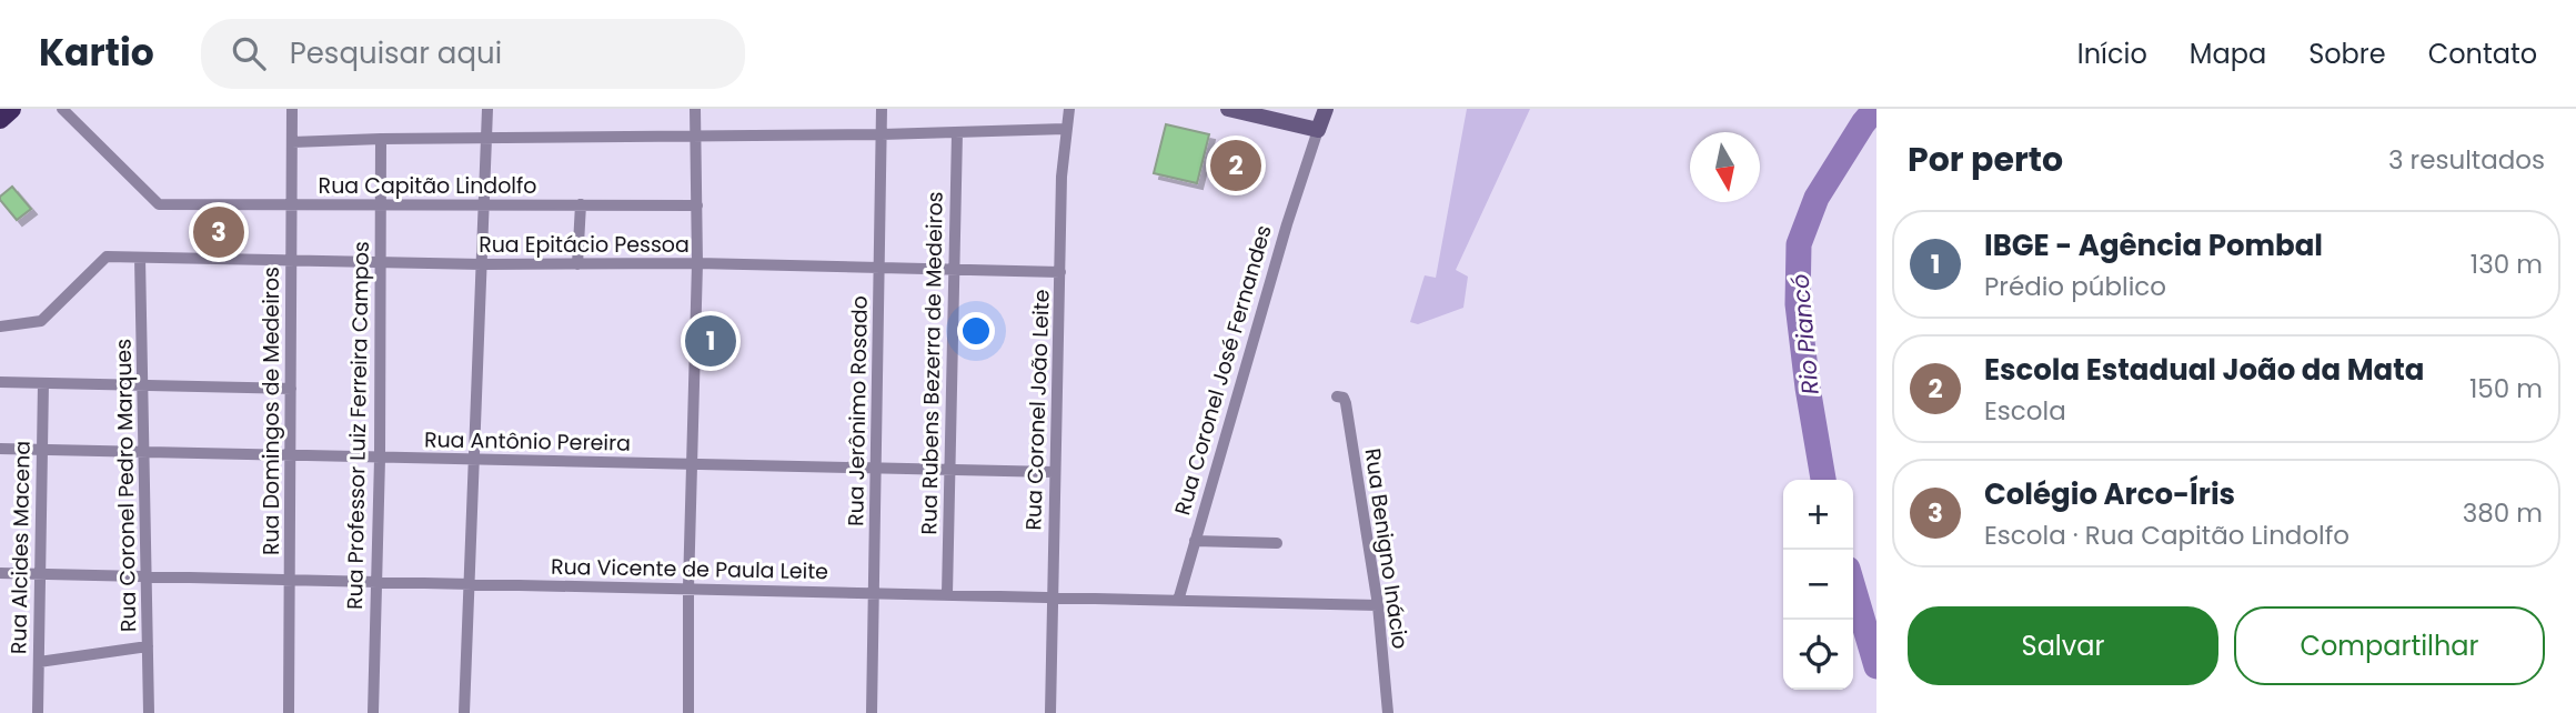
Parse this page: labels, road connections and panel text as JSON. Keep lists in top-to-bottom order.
{
  "streets": {
    "main road": ["Rua Coronel José Fernandes"],
    "street": [
      "Rua Capitão Lindolfo",
      "Rua Epitácio Pessoa",
      "Rua Rubens Bezerra de Medeiros",
      "Rua Coronel João Leite",
      "Rua Domingos de Medeiros",
      "Rua Jerônimo Rosado",
      "Rua Professor Luiz Ferreira Campos",
      "Rua Antônio Pereira",
      "Rua Coronel Pedro Marques",
      "Rua Alcides Macena",
      "Rua Benigno Inácio",
      "Rua Vicente de Paula Leite"
    ]
  },
  "crossings": [
    ["Rua Capitão Lindolfo", "Rua Domingos de Medeiros"],
    ["Rua Capitão Lindolfo", "Rua Professor Luiz Ferreira Campos"],
    ["Rua Epitácio Pessoa", "Rua Rubens Bezerra de Medeiros"],
    ["Rua Epitácio Pessoa", "Rua Coronel João Leite"],
    ["Rua Epitácio Pessoa", "Rua Domingos de Medeiros"],
    ["Rua Epitácio Pessoa", "Rua Jerônimo Rosado"],
    ["Rua Epitácio Pessoa", "Rua Professor Luiz Ferreira Campos"],
    ["Rua Epitácio Pessoa", "Rua Coronel Pedro Marques"],
    ["Rua Rubens Bezerra de Medeiros", "Rua Antônio Pereira"],
    ["Rua Rubens Bezerra de Medeiros", "Rua Vicente de Paula Leite"],
    ["Rua Coronel José Fernandes", "Rua Vicente de Paula Leite"],
    ["Rua Coronel João Leite", "Rua Antônio Pereira"],
    ["Rua Coronel João Leite", "Rua Vicente de Paula Leite"],
    ["Rua Domingos de Medeiros", "Rua Antônio Pereira"],
    ["Rua Domingos de Medeiros", "Rua Vicente de Paula Leite"],
    ["Rua Jerônimo Rosado", "Rua Antônio Pereira"],
    ["Rua Jerônimo Rosado", "Rua Vicente de Paula Leite"],
    ["Rua Professor Luiz Ferreira Campos", "Rua Antônio Pereira"],
    ["Rua Professor Luiz Ferreira Campos", "Rua Vicente de Paula Leite"],
    ["Rua Antônio Pereira", "Rua Coronel Pedro Marques"],
    ["Rua Antônio Pereira", "Rua Alcides Macena"],
    ["Rua Coronel Pedro Marques", "Rua Vicente de Paula Leite"],
    ["Rua Alcides Macena", "Rua Vicente de Paula Leite"],
    ["Rua Benigno Inácio", "Rua Vicente de Paula Leite"]
  ],
  "water": ["Rio Piancó"],
  "north": "bottom",
  "page": {
    "header": "Kartio",
    "search": "Pesquisar aqui",
    "nav": [
      "Início",
      "Mapa",
      "Sobre",
      "Contato"
    ],
    "heading": ["Por perto", "3 resultados"],
    "pins": ["2", "3", "1"],
    "list": [
      {
        "mark": "1",
        "name": "IBGE - Agência Pombal",
        "note": "Prédio público",
        "value": "130 m"
      },
      {
        "mark": "2",
        "name": "Escola Estadual João da Mata",
        "note": "Escola",
        "value": "150 m"
      },
      {
        "mark": "3",
        "name": "Colégio Arco-Íris",
        "note": "Escola · Rua Capitão Lindolfo",
        "value": "380 m"
      }
    ],
    "map_buttons": ["+", "−"],
    "buttons": ["Salvar", "Compartilhar"]
  }
}
